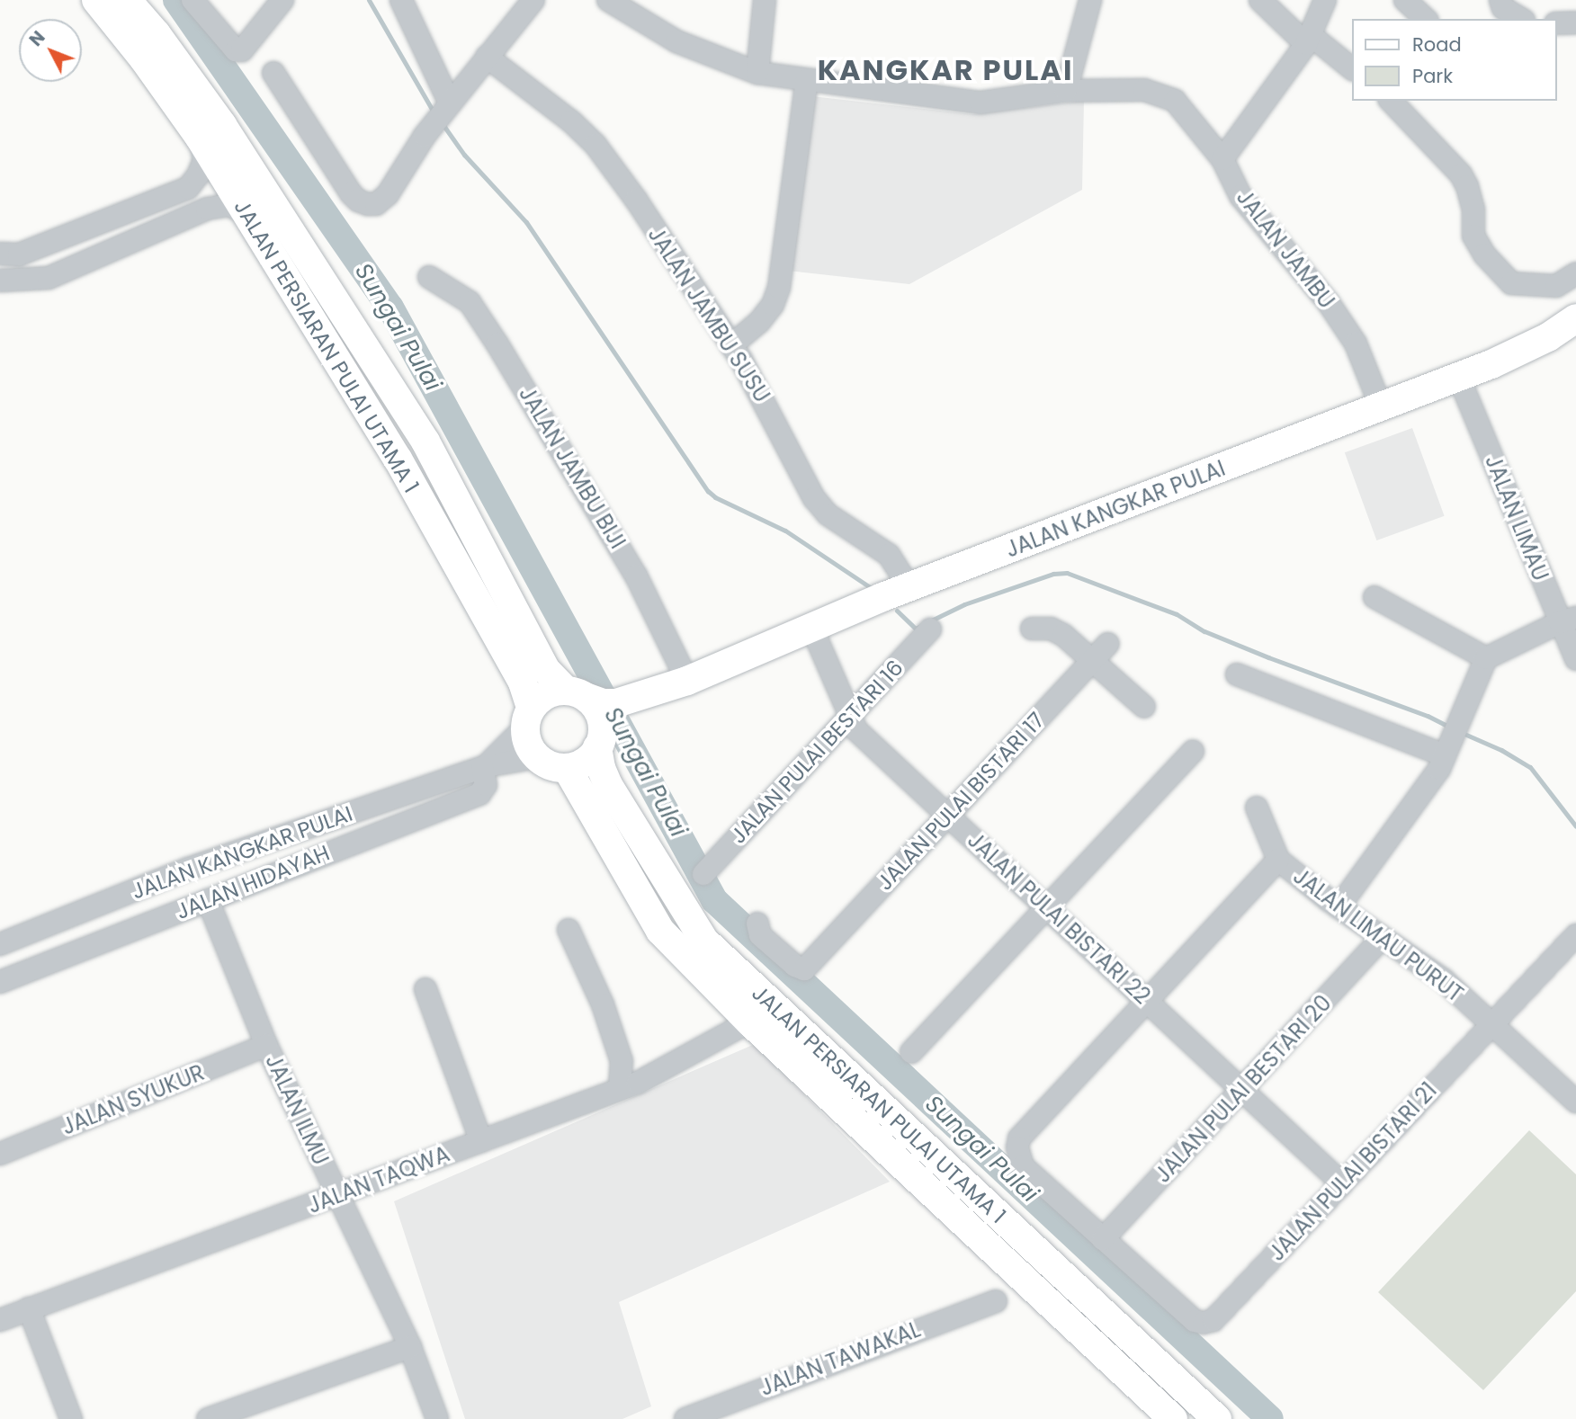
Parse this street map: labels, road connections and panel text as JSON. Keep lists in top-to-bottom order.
{
  "streets": {
    "main road": ["JALAN PERSIARAN PULAI UTAMA 1", "JALAN KANGKAR PULAI"],
    "street": [
      "JALAN JAMBU",
      "JALAN JAMBU SUSU",
      "JALAN JAMBU BIJI",
      "JALAN LIMAU",
      "JALAN PULAI BESTARI 16",
      "JALAN PULAI BISTARI 17",
      "JALAN HIDAYAH",
      "JALAN PULAI BISTARI 22",
      "JALAN LIMAU PURUT",
      "JALAN PULAI BESTARI 20",
      "JALAN SYUKUR",
      "JALAN ILMU",
      "JALAN PULAI BISTARI 21",
      "JALAN TAQWA",
      "JALAN TAWAKAL"
    ]
  },
  "crossings": [
    ["JALAN JAMBU", "JALAN KANGKAR PULAI"],
    ["JALAN JAMBU SUSU", "JALAN KANGKAR PULAI"],
    ["JALAN PERSIARAN PULAI UTAMA 1", "JALAN KANGKAR PULAI"],
    ["JALAN PERSIARAN PULAI UTAMA 1", "JALAN TAQWA"],
    ["JALAN JAMBU BIJI", "JALAN KANGKAR PULAI"],
    ["JALAN KANGKAR PULAI", "JALAN LIMAU"],
    ["JALAN KANGKAR PULAI", "JALAN HIDAYAH"],
    ["JALAN KANGKAR PULAI", "JALAN PULAI BISTARI 22"],
    ["JALAN PULAI BESTARI 16", "JALAN PULAI BISTARI 22"],
    ["JALAN PULAI BISTARI 17", "JALAN PULAI BISTARI 22"],
    ["JALAN HIDAYAH", "JALAN ILMU"],
    ["JALAN PULAI BISTARI 22", "JALAN PULAI BESTARI 20"],
    ["JALAN PULAI BISTARI 22", "JALAN PULAI BISTARI 21"],
    ["JALAN LIMAU PURUT", "JALAN PULAI BESTARI 20"],
    ["JALAN LIMAU PURUT", "JALAN PULAI BISTARI 21"],
    ["JALAN PULAI BESTARI 20", "JALAN PULAI BISTARI 21"],
    ["JALAN SYUKUR", "JALAN ILMU"],
    ["JALAN ILMU", "JALAN TAQWA"]
  ],
  "districts": ["KANGKAR PULAI"],
  "water": ["Sungai Pulai"],
  "legend": ["Road", "Park"],
  "north": "top left"
}
